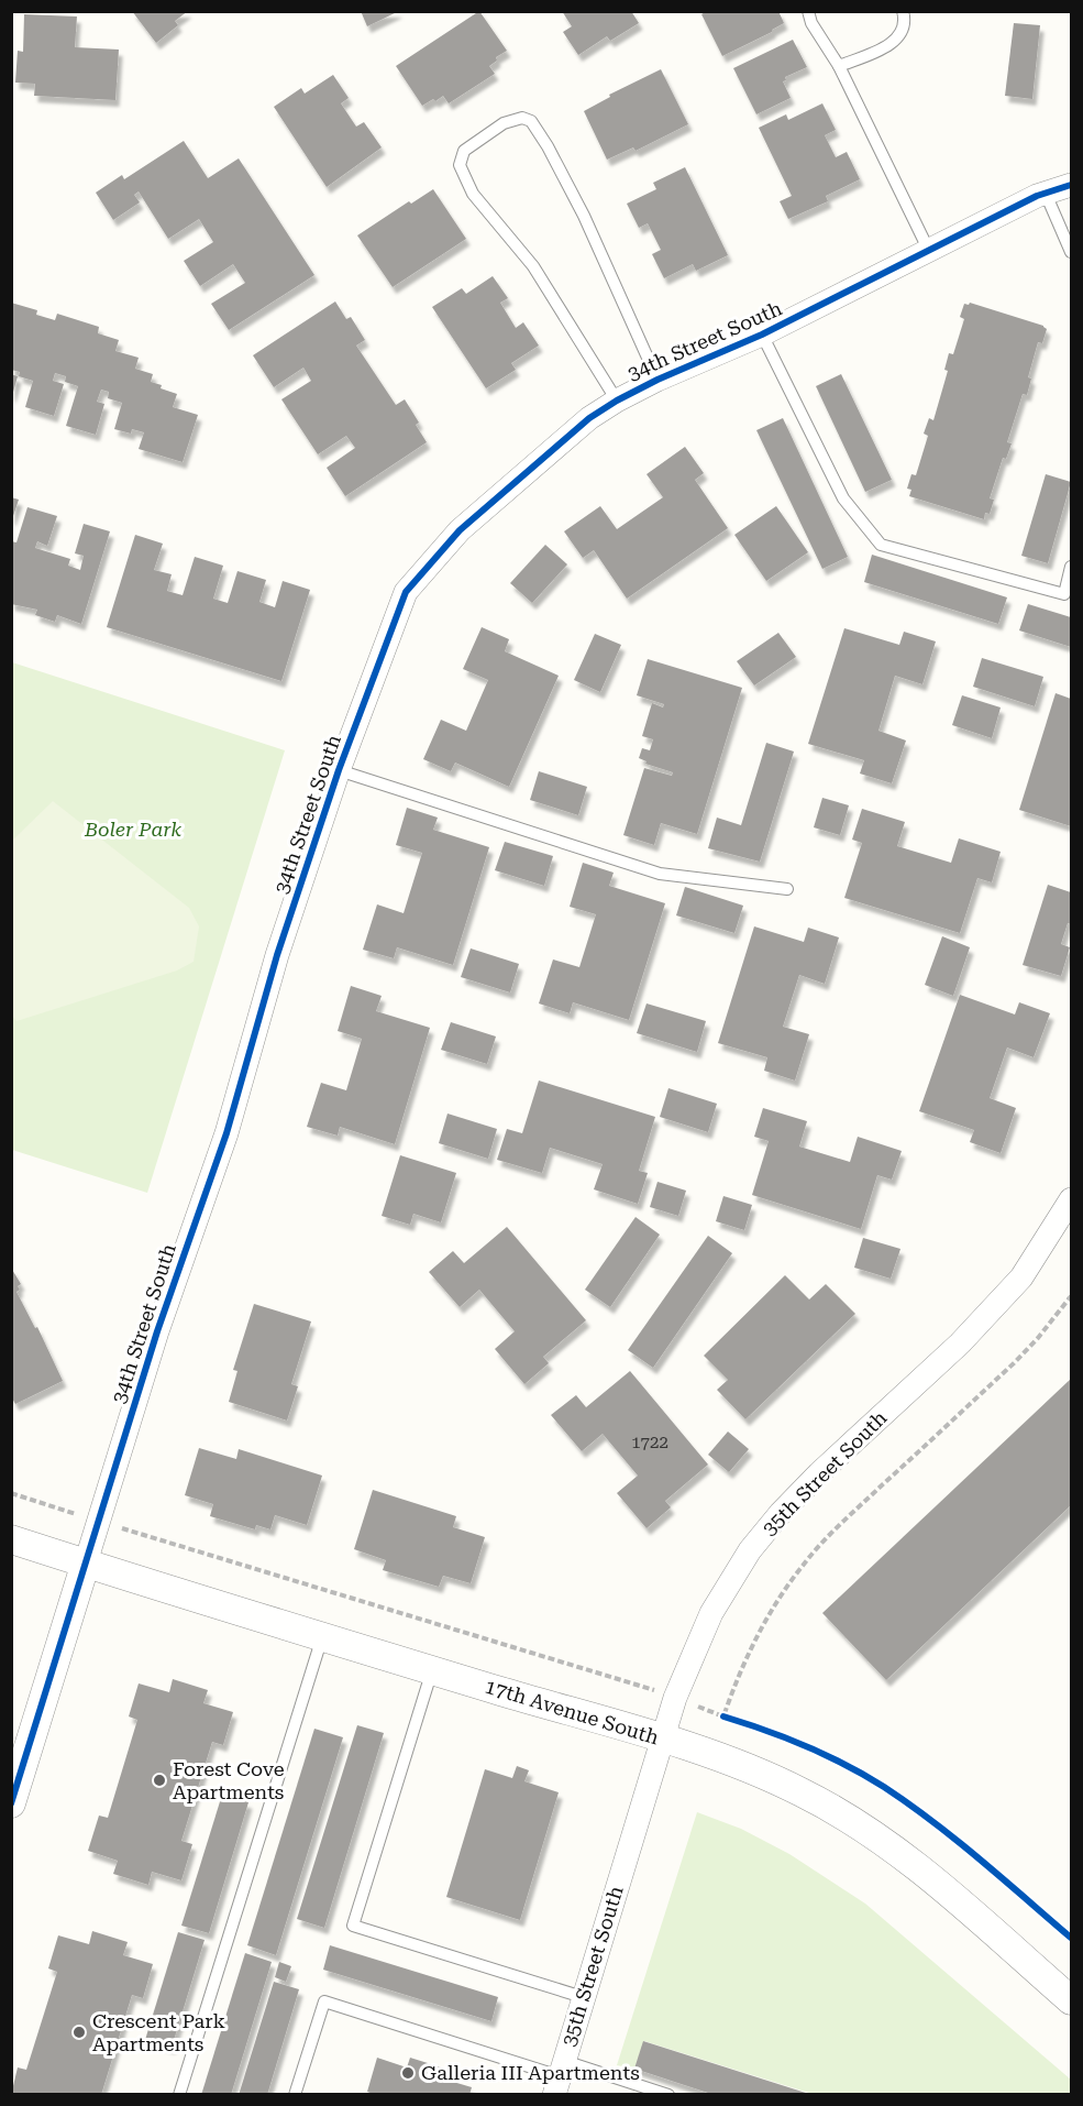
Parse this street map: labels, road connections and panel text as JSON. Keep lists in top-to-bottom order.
{
  "streets": {
    "street": ["34th Street South", "35th Street South", "17th Avenue South"]
  },
  "crossings": [
    ["34th Street South", "17th Avenue South"],
    ["35th Street South", "17th Avenue South"]
  ],
  "parks": ["Boler Park"],
  "places": ["Forest Cove Apartments", "Crescent Park Apartments", "Galleria III Apartments"],
  "house_numbers": ["1722"]
}
